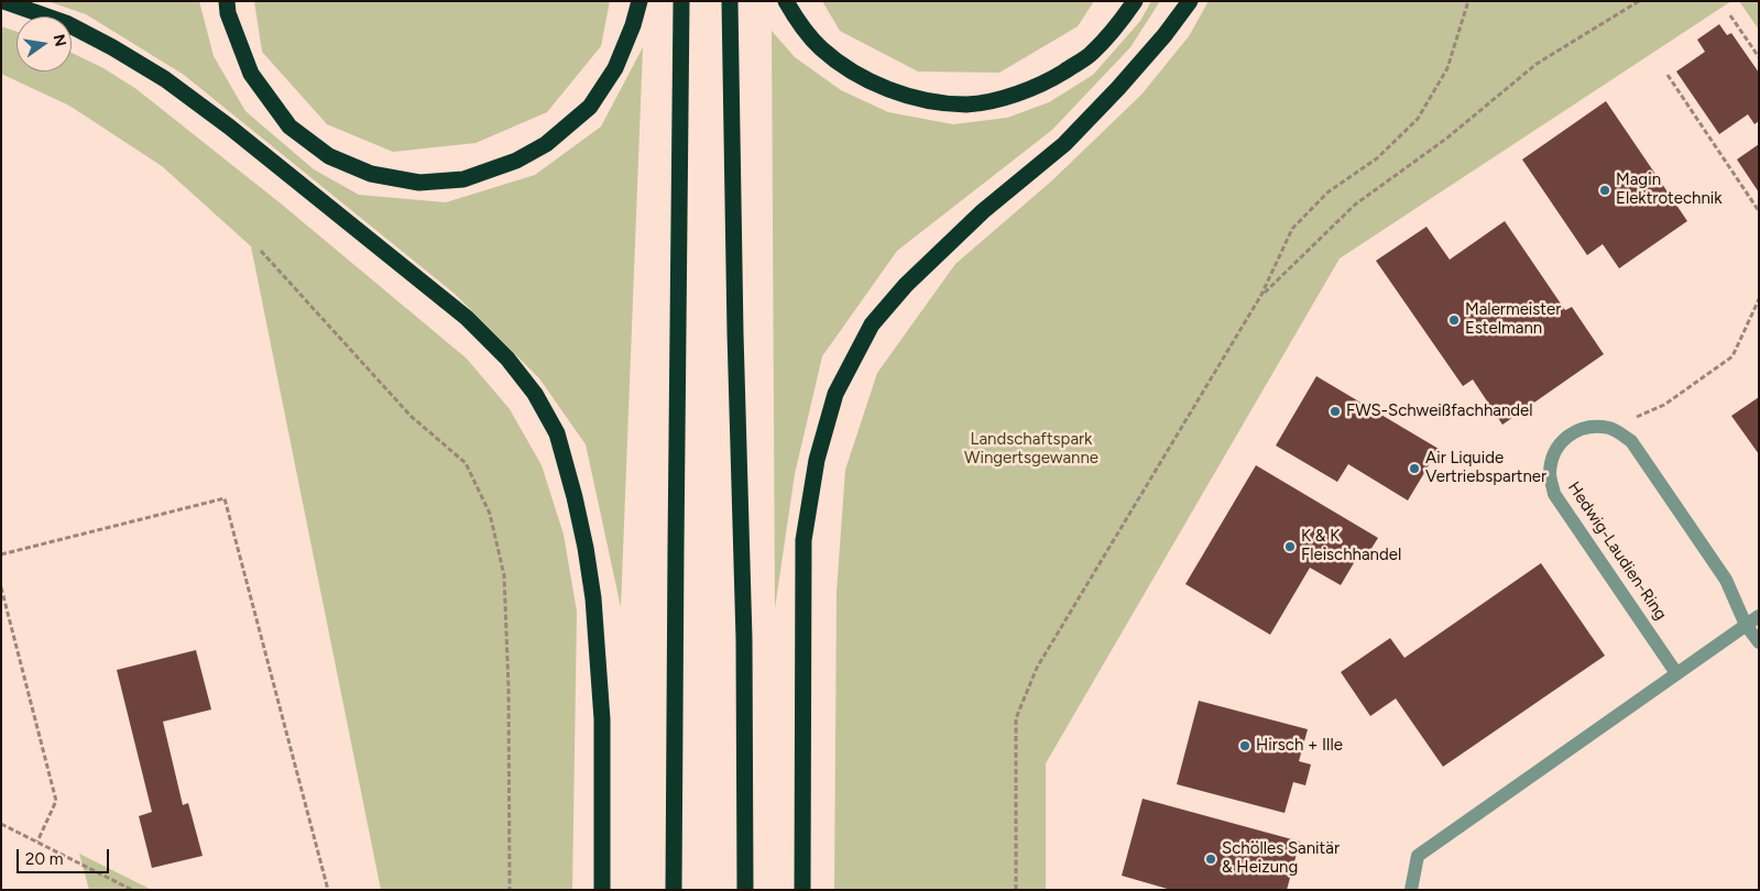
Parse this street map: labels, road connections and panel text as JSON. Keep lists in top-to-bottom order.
{
  "streets": {
    "street": ["Hedwig-Laudien-Ring"]
  },
  "parks": ["Landschaftspark Wingertsgewanne"],
  "places": [
    "Magin Elektrotechnik",
    "Malermeister Estelmann",
    "FWS-Schweißfachhandel",
    "Air Liquide Vertriebspartner",
    "K & K Fleischhandel",
    "Hirsch + Ille",
    "Schölles Sanitär & Heizung"
  ],
  "scale_bar": "20 m",
  "north": "right"
}
